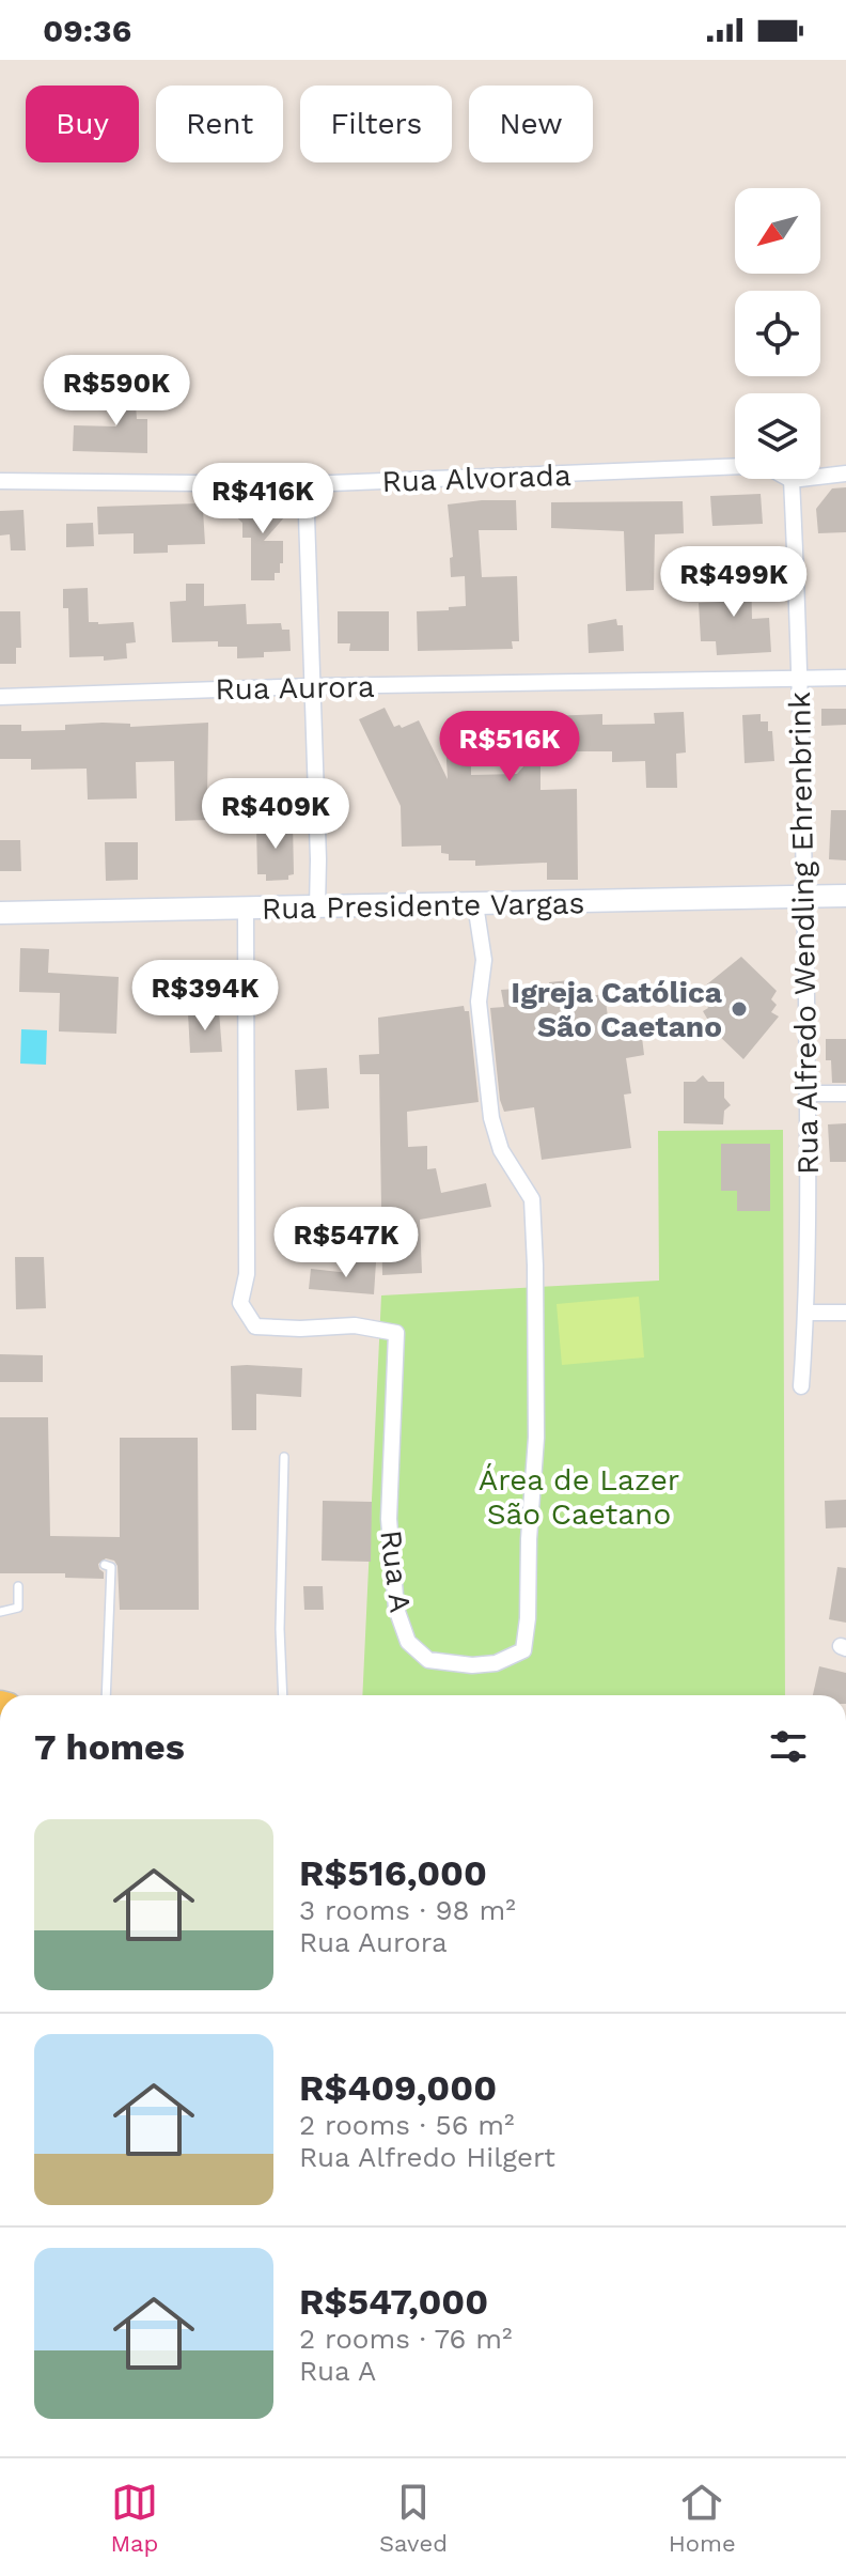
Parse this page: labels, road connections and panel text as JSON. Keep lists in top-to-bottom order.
{
  "streets": {
    "main road": ["Rua Presidente Vargas"],
    "street": [
      "Rua Alvorada",
      "Rua Aurora",
      "Rua Alfredo Wendling Ehrenbrink",
      "Rua A"
    ]
  },
  "crossings": [
    ["Rua Alvorada", "Rua Alfredo Wendling Ehrenbrink"],
    ["Rua Aurora", "Rua Alfredo Wendling Ehrenbrink"],
    ["Rua Presidente Vargas", "Rua Alfredo Wendling Ehrenbrink"],
    ["Rua Presidente Vargas", "Rua A"]
  ],
  "parks": ["Área de Lazer São Caetano"],
  "places": ["Igreja Católica São Caetano"],
  "north": "bottom left",
  "page": {
    "status": "09:36",
    "chip": [
      "Buy",
      "Rent",
      "Filters",
      "New"
    ],
    "price": [
      "R$590K",
      "R$416K",
      "R$499K",
      "R$516K",
      "R$409K",
      "R$394K",
      "R$547K"
    ],
    "heading": "7 homes",
    "list": [
      {
        "name": "R$516,000",
        "note": "3 rooms · 98 m² · Rua Aurora"
      },
      {
        "name": "R$409,000",
        "note": "2 rooms · 56 m² · Rua Alfredo Hilgert"
      },
      {
        "name": "R$547,000",
        "note": "2 rooms · 76 m² · Rua A"
      }
    ],
    "tabs": ["Map", "Saved", "Home"]
  }
}
